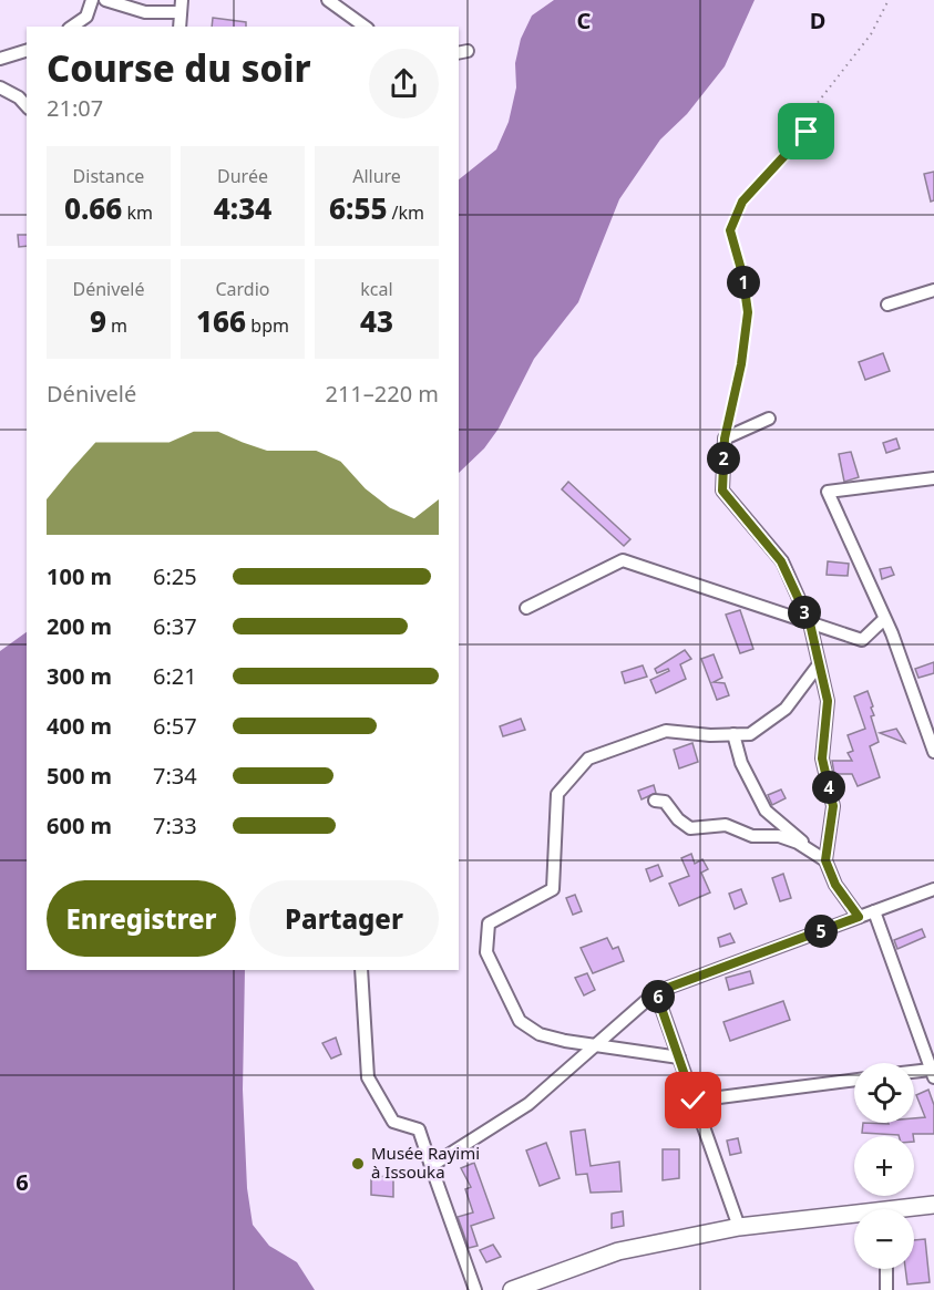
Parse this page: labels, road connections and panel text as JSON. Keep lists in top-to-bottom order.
{
  "places": ["Musée Rayimi à Issouka"],
  "page": {
    "heading": ["Course du soir", "21:07"],
    "stats": [
      ["Distance", "0.66 km"],
      ["Durée", "4:34"],
      ["Allure", "6:55 /km"],
      ["Dénivelé", "9 m"],
      ["Cardio", "166 bpm"],
      ["kcal", "43"]
    ],
    "pins": [
      "1",
      "2",
      "3",
      "4",
      "5",
      "6"
    ],
    "chart": ["Dénivelé", "211–220 m"],
    "list": [
      {
        "name": "100 m",
        "note": "6:25"
      },
      {
        "name": "200 m",
        "note": "6:37"
      },
      {
        "name": "300 m",
        "note": "6:21"
      },
      {
        "name": "400 m",
        "note": "6:57"
      },
      {
        "name": "500 m",
        "note": "7:34"
      },
      {
        "name": "600 m",
        "note": "7:33"
      }
    ],
    "buttons": ["Enregistrer", "Partager"],
    "map_buttons": ["+", "−"]
  },
  "grid": {
    "columns": ["C", "D"],
    "rows": ["6"]
  }
}
